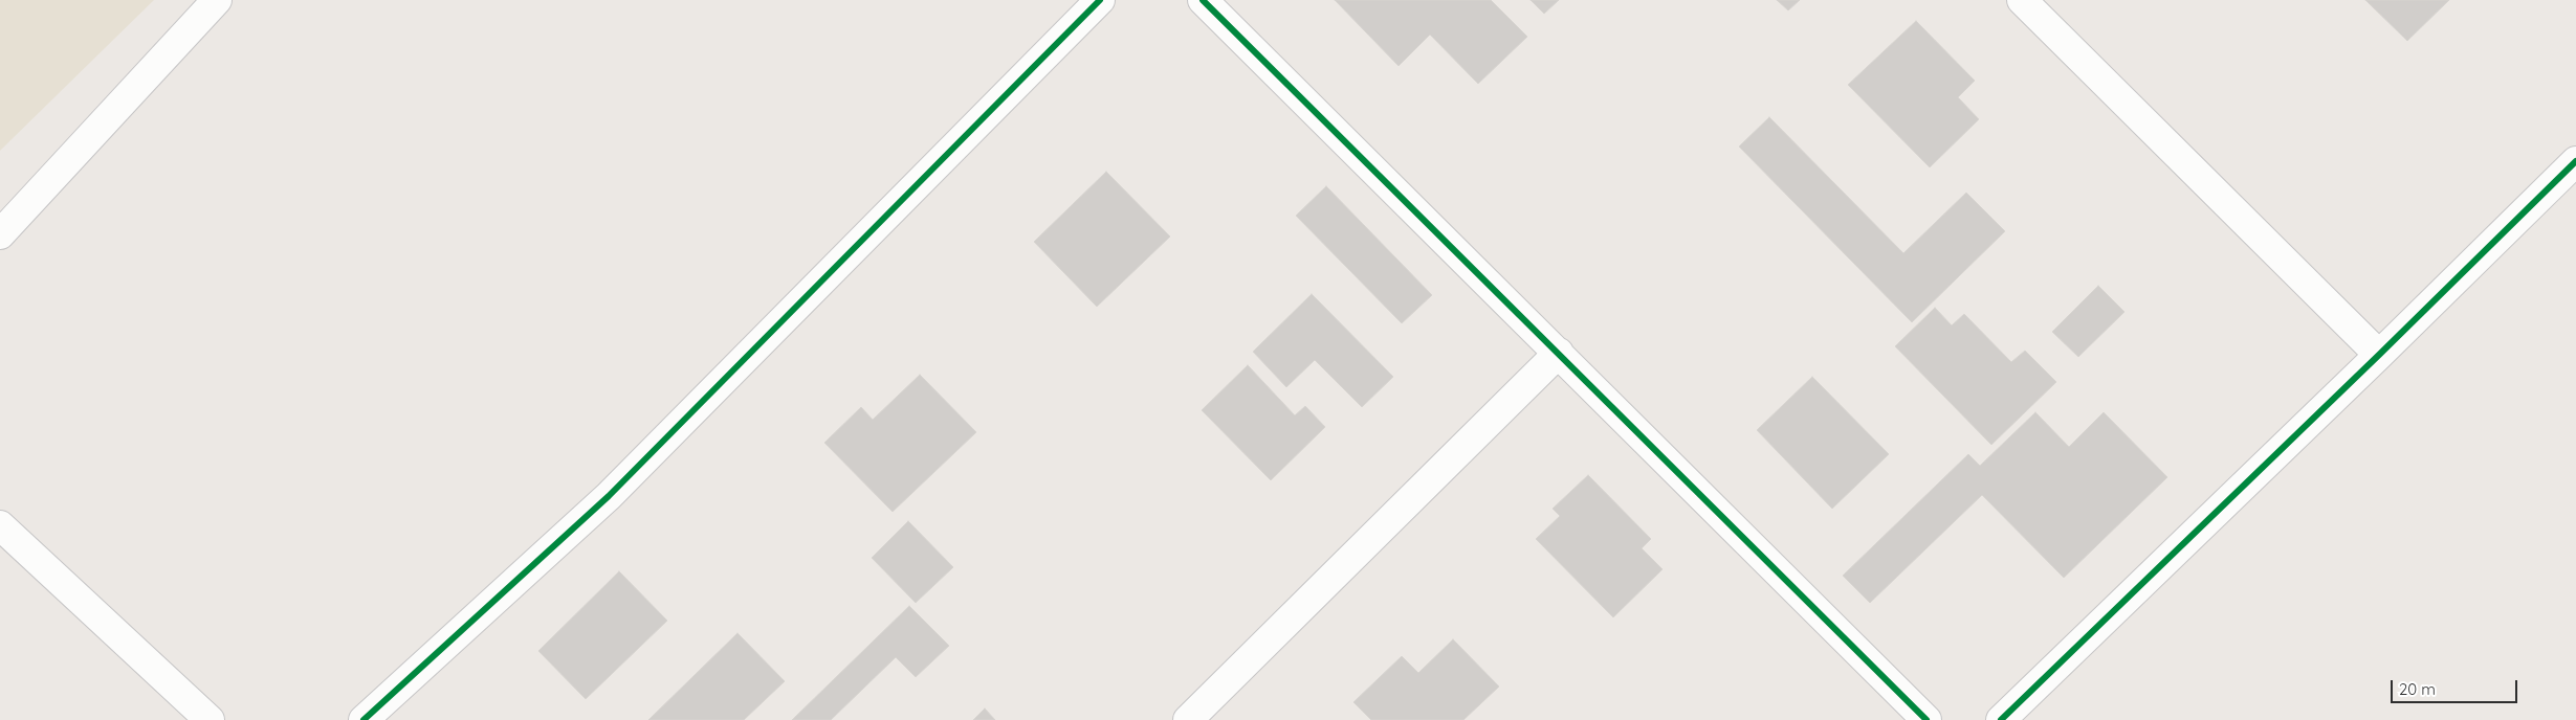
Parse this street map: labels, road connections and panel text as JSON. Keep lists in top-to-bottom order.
{
  "scale_bar": "20 m"
}
